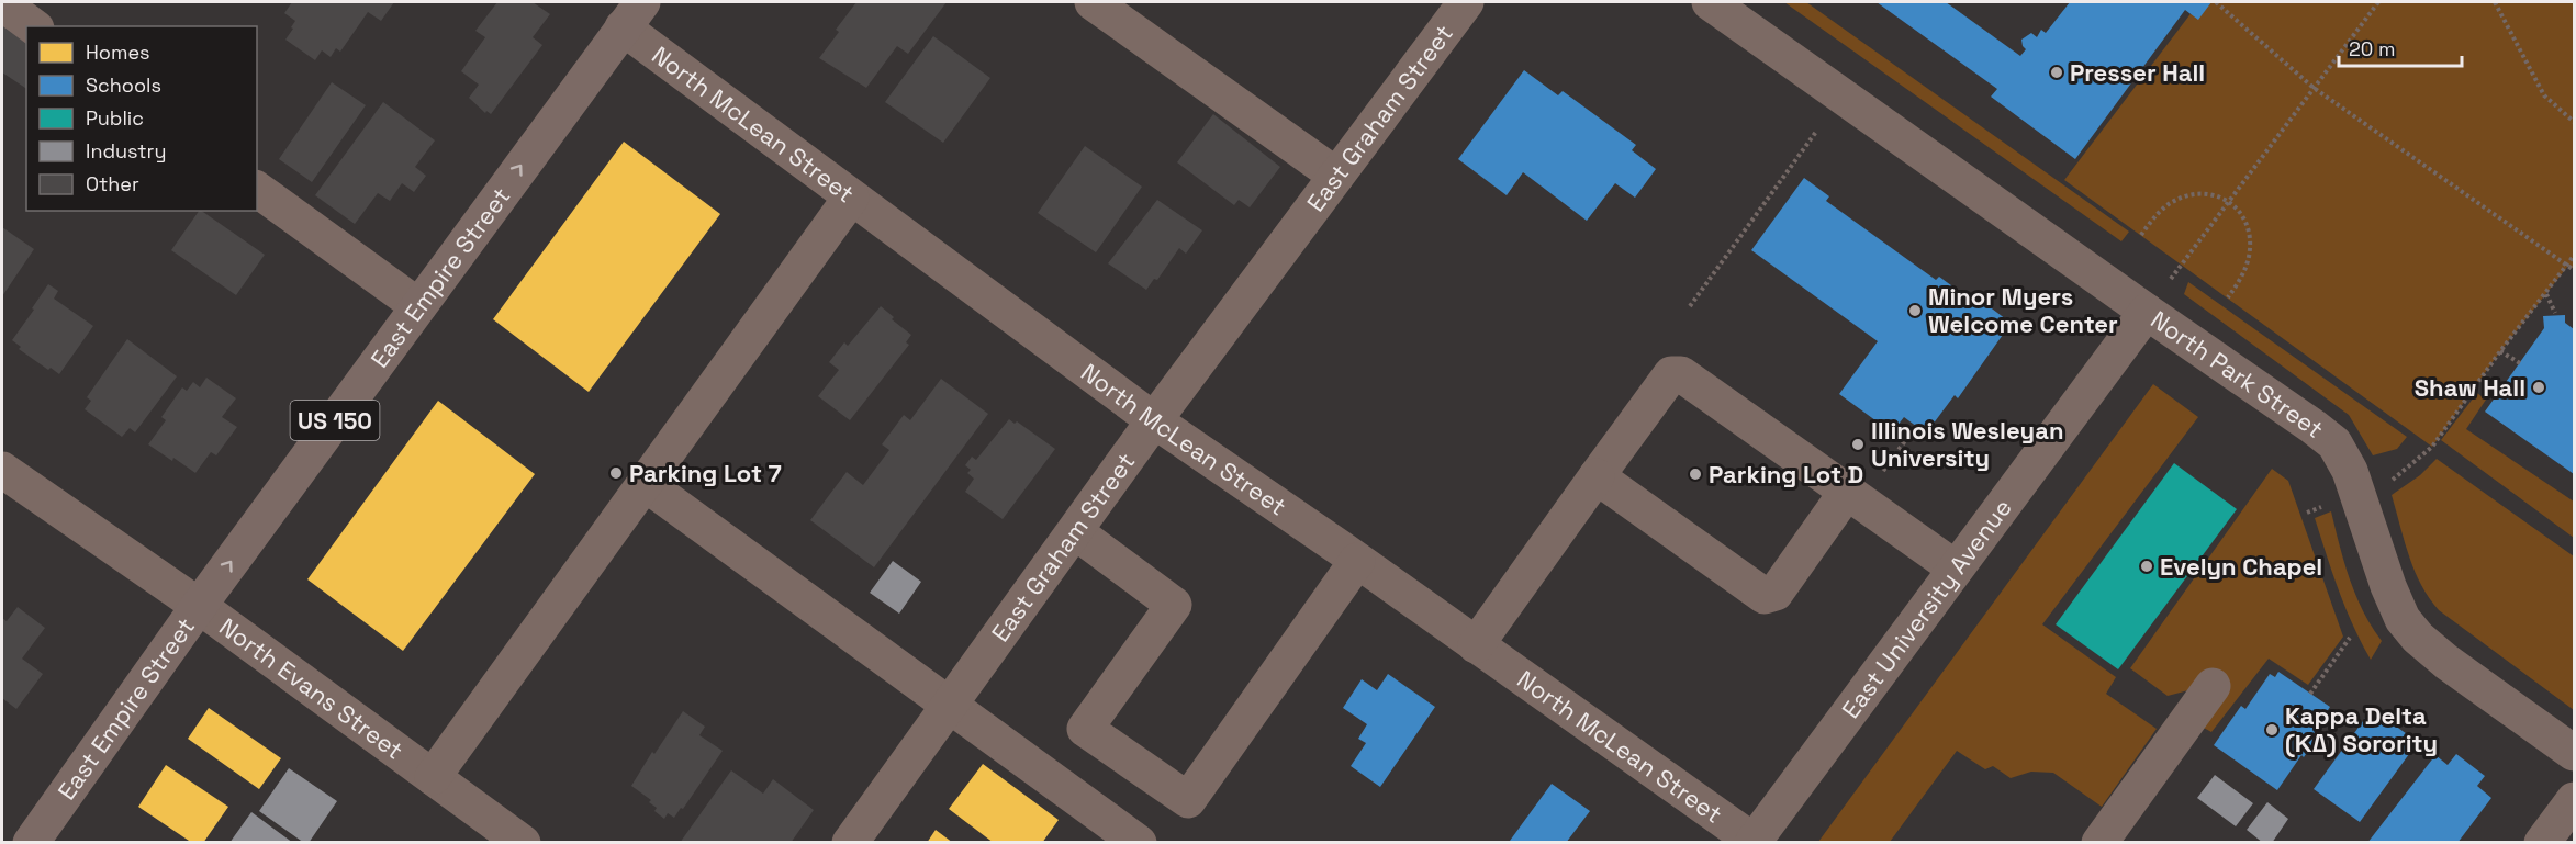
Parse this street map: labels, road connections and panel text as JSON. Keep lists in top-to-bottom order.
{
  "streets": {
    "main road": ["East Empire Street", "US 150"],
    "street": [
      "East Graham Street",
      "North McLean Street",
      "North Park Street",
      "East University Avenue",
      "North Evans Street"
    ]
  },
  "crossings": [
    ["East Graham Street", "North McLean Street"],
    ["North McLean Street", "East Empire Street"],
    ["North McLean Street", "East University Avenue"],
    ["East Empire Street", "North Evans Street"],
    ["North Park Street", "East University Avenue"]
  ],
  "one_way": ["East Empire Street"],
  "places": [
    "Presser Hall",
    "Minor Myers Welcome Center",
    "Shaw Hall",
    "Illinois Wesleyan University",
    "Parking Lot 7",
    "Parking Lot D",
    "Evelyn Chapel",
    "Kappa Delta (ΚΔ) Sorority"
  ],
  "legend": [
    "Homes",
    "Schools",
    "Public",
    "Industry",
    "Other"
  ],
  "scale_bar": "20 m"
}
